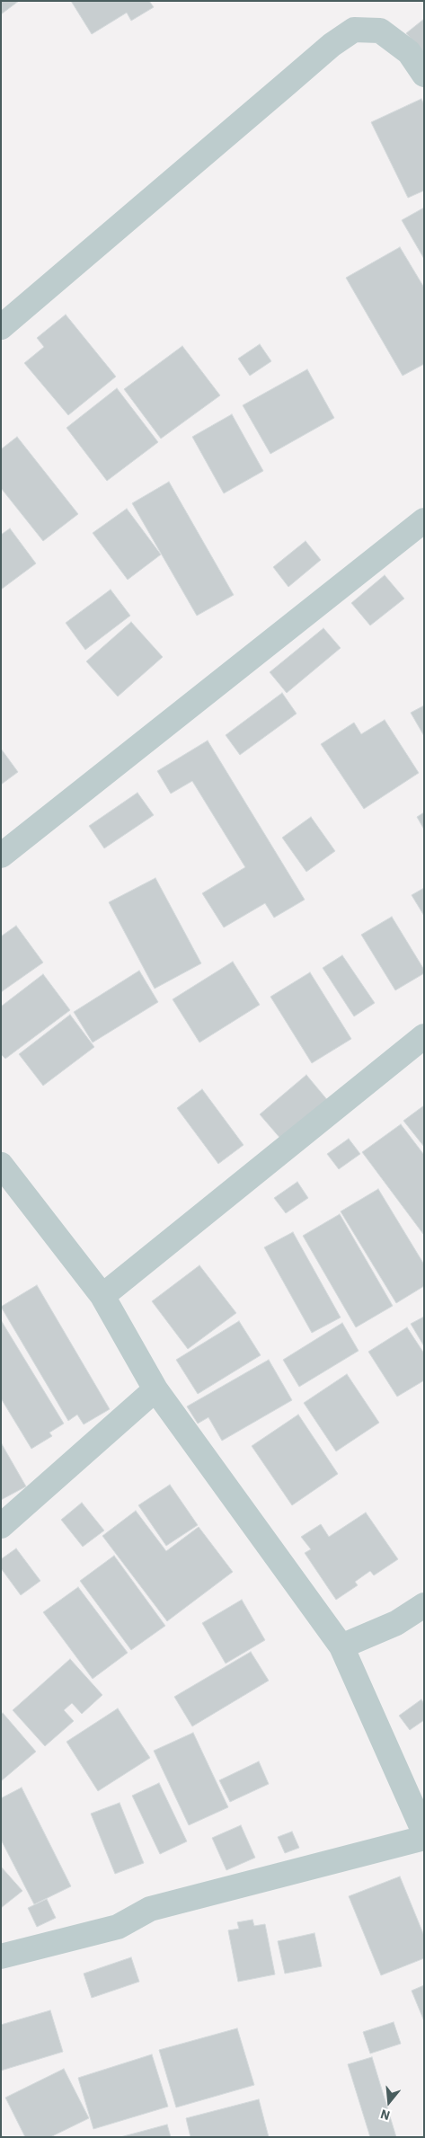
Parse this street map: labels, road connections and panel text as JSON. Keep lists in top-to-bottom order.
{
  "north": "bottom"
}
